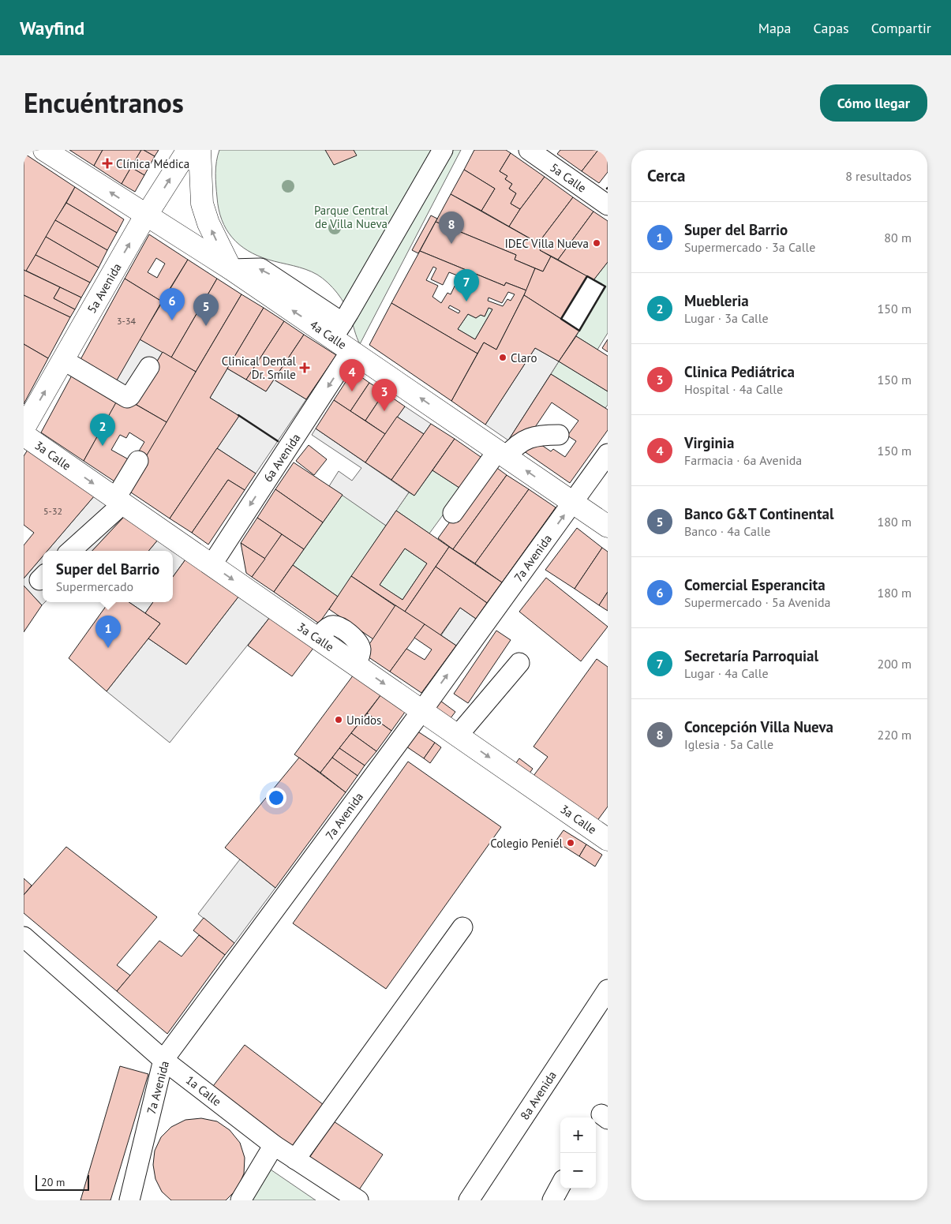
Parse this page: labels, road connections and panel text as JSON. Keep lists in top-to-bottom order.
{
  "streets": {
    "main road": ["5a Avenida", "4a Calle", "3a Calle"],
    "street": [
      "5a Calle",
      "6a Avenida",
      "7a Avenida",
      "1a Calle",
      "8a Avenida"
    ]
  },
  "crossings": [
    ["5a Avenida", "4a Calle"],
    ["4a Calle", "6a Avenida"],
    ["4a Calle", "7a Avenida"],
    ["3a Calle", "6a Avenida"],
    ["3a Calle", "7a Avenida"],
    ["7a Avenida", "1a Calle"]
  ],
  "one_way": ["5a Avenida", "4a Calle", "3a Calle"],
  "parks": ["Parque Central de Villa Nueva"],
  "places": {
    "health": ["Clínica Médica", "Clinical Dental Dr. Smile"],
    "other": [
      "IDEC Villa Nueva",
      "Claro",
      "Unidos",
      "Colegio Peniel"
    ]
  },
  "house_numbers": ["3-34", "5-32"],
  "scale_bar": "20 m",
  "page": {
    "header": "Wayfind",
    "nav": ["Mapa", "Capas", "Compartir"],
    "title": "Encuéntranos",
    "buttons": "Cómo llegar",
    "heading": ["Cerca", "8 resultados"],
    "list": [
      {
        "mark": "1",
        "name": "Super del Barrio",
        "note": "Supermercado · 3a Calle",
        "value": "80 m"
      },
      {
        "mark": "2",
        "name": "Muebleria",
        "note": "Lugar · 3a Calle",
        "value": "150 m"
      },
      {
        "mark": "3",
        "name": "Clinica Pediátrica",
        "note": "Hospital · 4a Calle",
        "value": "150 m"
      },
      {
        "mark": "4",
        "name": "Virginia",
        "note": "Farmacia · 6a Avenida",
        "value": "150 m"
      },
      {
        "mark": "5",
        "name": "Banco G&T Continental",
        "note": "Banco · 4a Calle",
        "value": "180 m"
      },
      {
        "mark": "6",
        "name": "Comercial Esperancita",
        "note": "Supermercado · 5a Avenida",
        "value": "180 m"
      },
      {
        "mark": "7",
        "name": "Secretaría Parroquial",
        "note": "Lugar · 4a Calle",
        "value": "200 m"
      },
      {
        "mark": "8",
        "name": "Concepción Villa Nueva",
        "note": "Iglesia · 5a Calle",
        "value": "220 m"
      }
    ],
    "pins": [
      "8",
      "7",
      "6",
      "5",
      "4",
      "3",
      "2",
      "1"
    ],
    "popup": ["Super del Barrio", "Supermercado"],
    "map_buttons": ["+", "−"],
    "scale": "20 m"
  }
}
